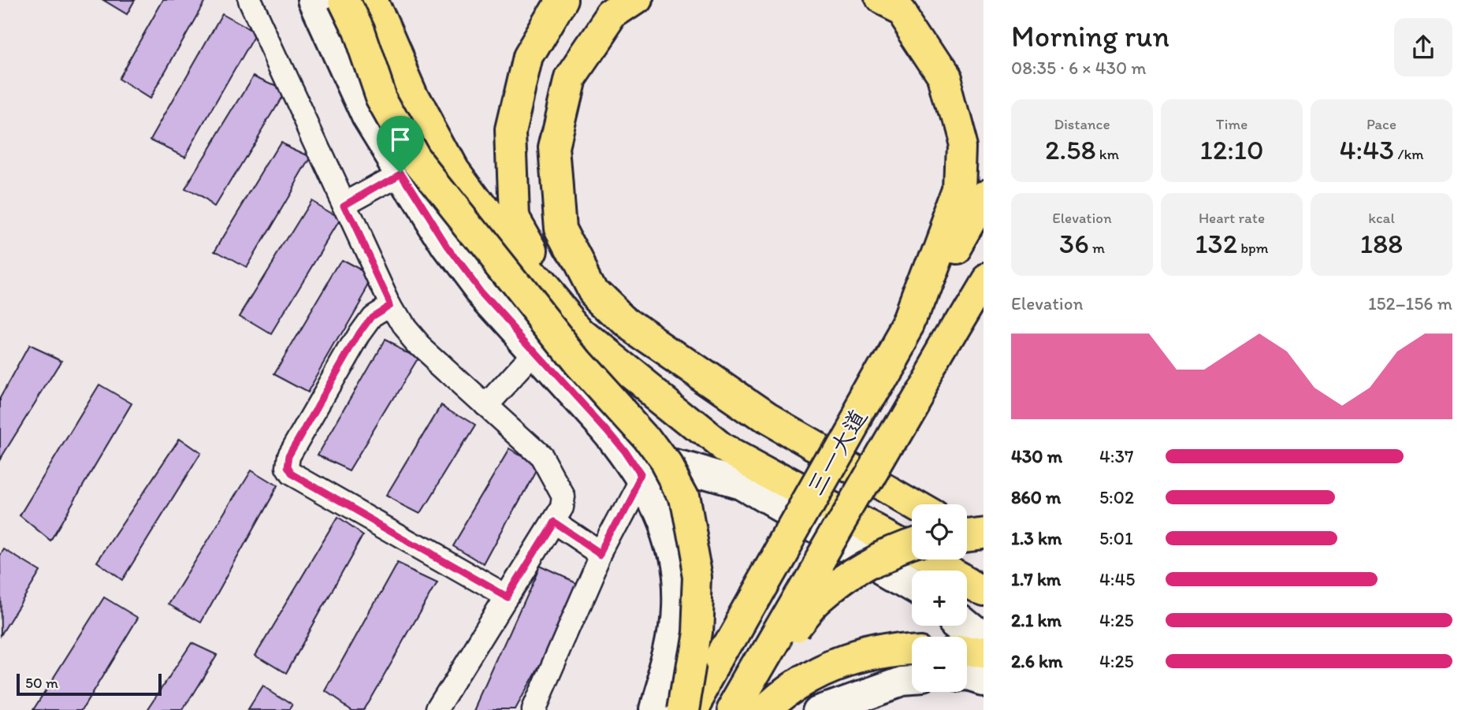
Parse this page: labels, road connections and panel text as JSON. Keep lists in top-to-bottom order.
{
  "streets": {
    "highway": ["三一大道"]
  },
  "scale_bar": "50 m",
  "page": {
    "heading": ["Morning run", "08:35 · 6 × 430 m"],
    "stats": [
      ["Distance", "2.58 km"],
      ["Time", "12:10"],
      ["Pace", "4:43 /km"],
      ["Elevation", "36 m"],
      ["Heart rate", "132 bpm"],
      ["kcal", "188"]
    ],
    "chart": ["Elevation", "152–156 m"],
    "list": [
      {
        "name": "430 m",
        "note": "4:37"
      },
      {
        "name": "860 m",
        "note": "5:02"
      },
      {
        "name": "1.3 km",
        "note": "5:01"
      },
      {
        "name": "1.7 km",
        "note": "4:45"
      },
      {
        "name": "2.1 km",
        "note": "4:25"
      },
      {
        "name": "2.6 km",
        "note": "4:25"
      }
    ],
    "map_buttons": ["+", "−"],
    "scale": "50 m"
  }
}
